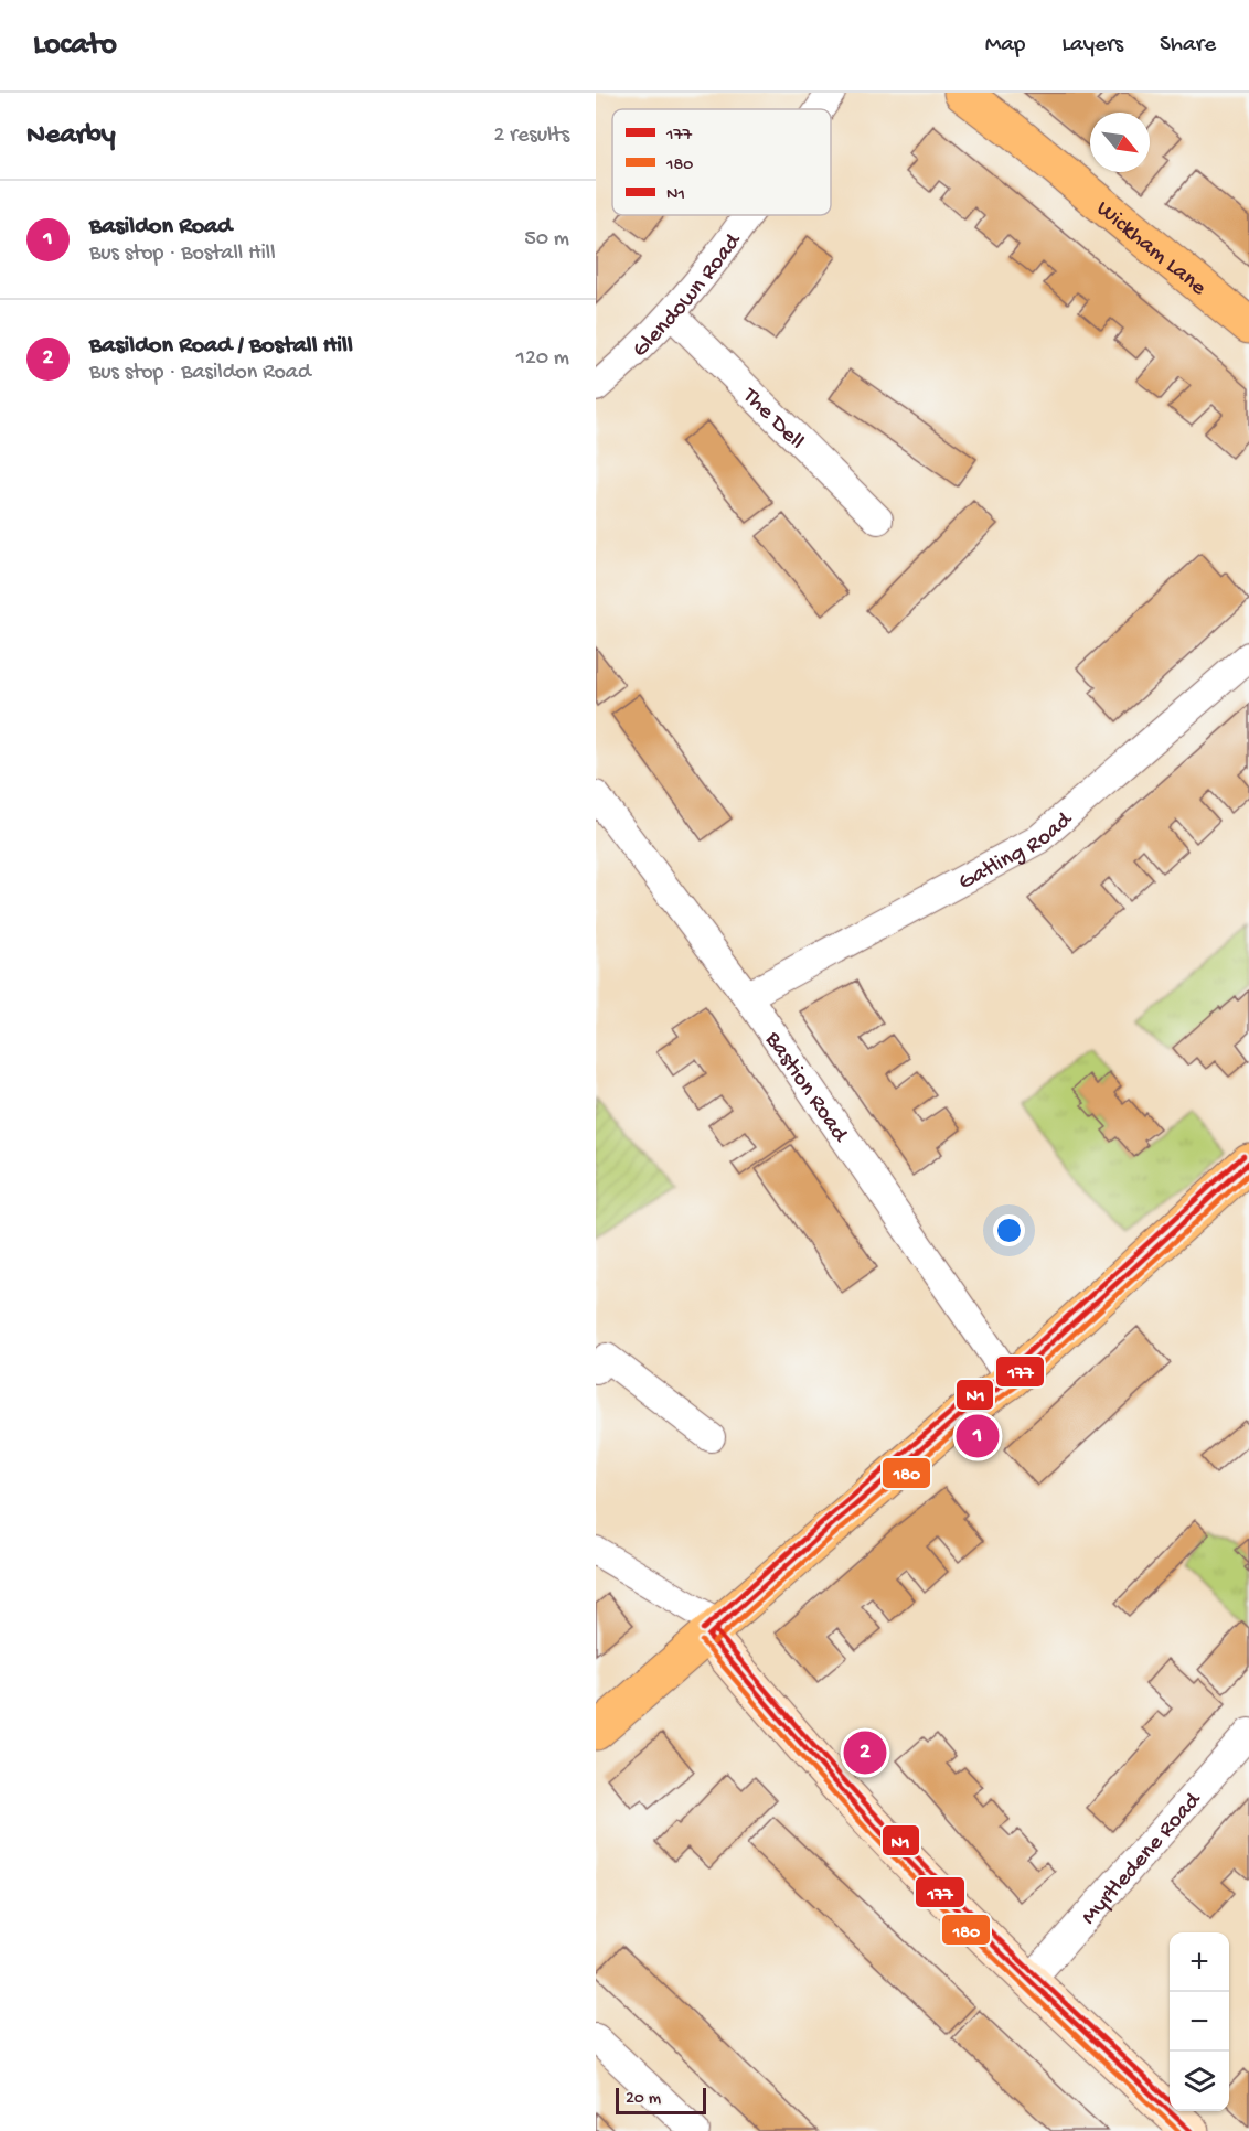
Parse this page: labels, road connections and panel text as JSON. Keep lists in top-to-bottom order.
{
  "streets": {
    "main road": ["Wickham Lane"],
    "street": [
      "Glendown Road",
      "The Dell",
      "Gatling Road",
      "Bastion Road",
      "Myrtledene Road"
    ]
  },
  "crossings": [
    ["Glendown Road", "The Dell"],
    ["Gatling Road", "Bastion Road"]
  ],
  "lines": ["transit line N1", "transit line 177", "transit line 180"],
  "legend": ["177", "180", "N1"],
  "scale_bar": "20 m",
  "north": "bottom right",
  "page": {
    "header": "Locato",
    "nav": ["Map", "Layers", "Share"],
    "heading": ["Nearby", "2 results"],
    "list": [
      {
        "mark": "1",
        "name": "Basildon Road",
        "note": "Bus stop · Bostall Hill",
        "value": "50 m"
      },
      {
        "mark": "2",
        "name": "Basildon Road / Bostall Hill",
        "note": "Bus stop · Basildon Road",
        "value": "120 m"
      }
    ],
    "pins": ["1", "2"],
    "map_buttons": ["+", "−"],
    "scale": "20 m"
  }
}
